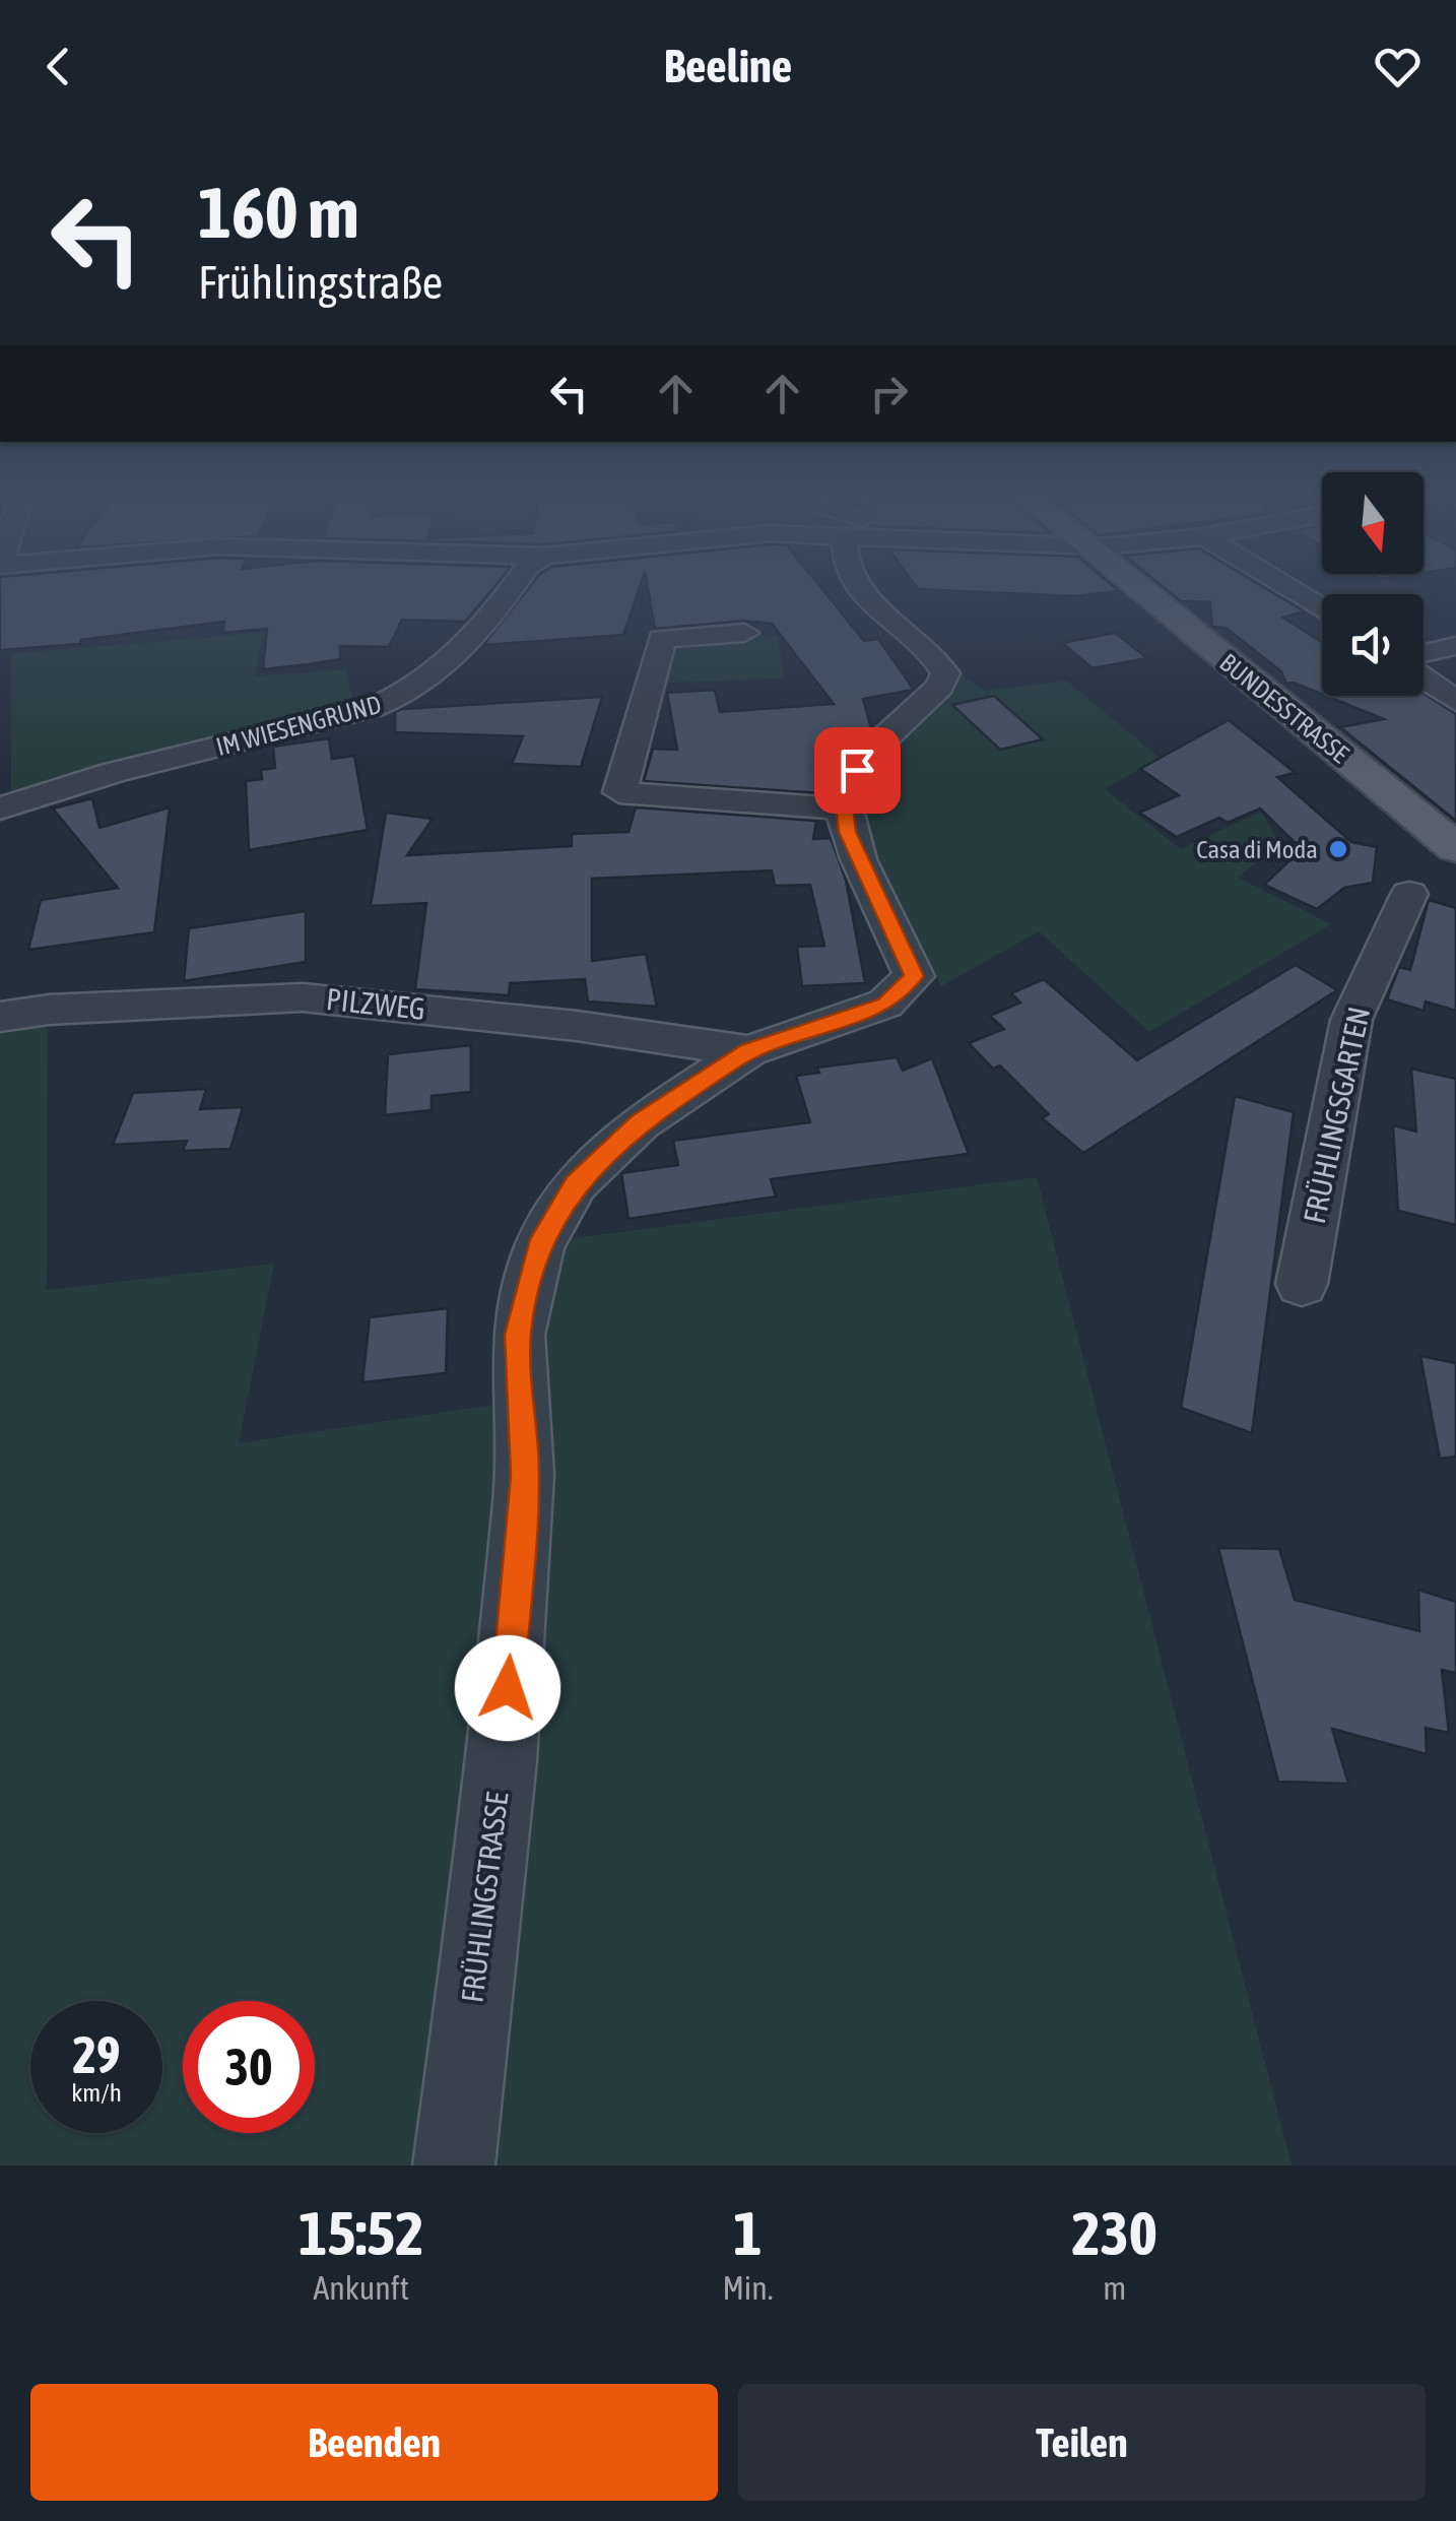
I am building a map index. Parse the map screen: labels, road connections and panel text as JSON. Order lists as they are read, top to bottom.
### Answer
{
  "streets": {
    "main road": ["BUNDESSTRASSE"],
    "street": [
      "IM WIESENGRUND",
      "PILZWEG",
      "FRÜHLINGSGARTEN",
      "FRÜHLINGSTRASSE"
    ]
  },
  "crossings": [
    ["PILZWEG", "FRÜHLINGSTRASSE"]
  ],
  "places": ["Casa di Moda"],
  "north": "bottom",
  "page": {
    "header": "Beeline",
    "turn": ["160 m", "Frühlingstraße"],
    "speed": "29 km/h",
    "limit": "30",
    "eta": [
      "15:52",
      "Ankunft",
      "1",
      "Min.",
      "230",
      "m"
    ],
    "buttons": ["Beenden", "Teilen"]
  }
}
